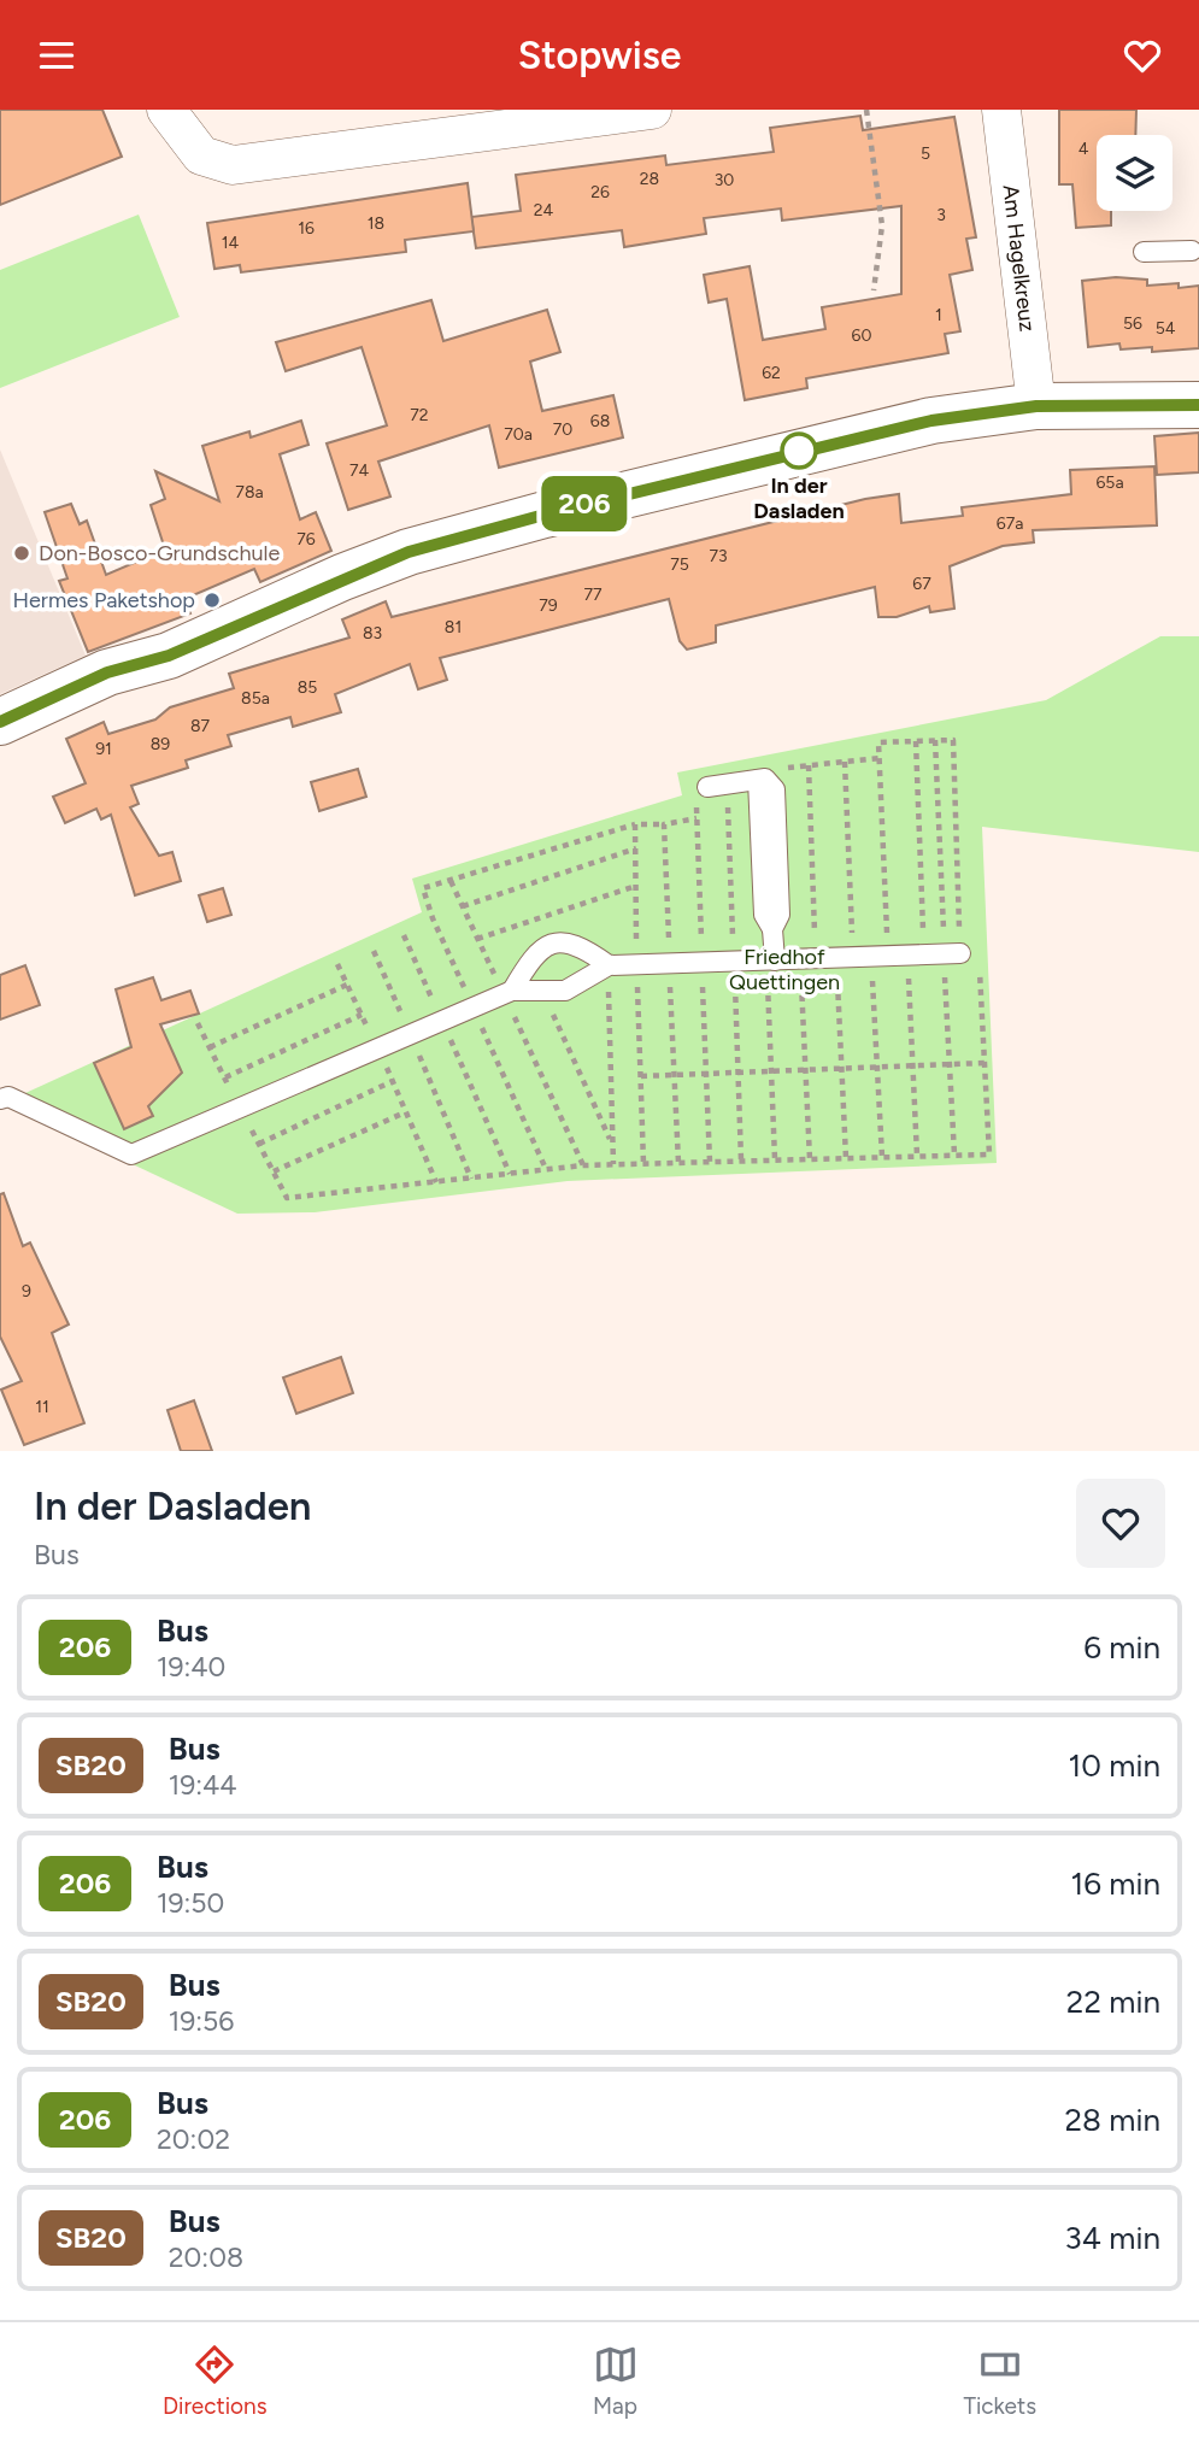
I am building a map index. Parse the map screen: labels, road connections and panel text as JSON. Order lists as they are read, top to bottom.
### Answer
{
  "streets": {
    "street": ["Am Hagelkreuz"]
  },
  "parks": ["Friedhof Quettingen"],
  "places": ["In der Dasladen", "Don-Bosco-Grundschule", "Hermes Paketshop"],
  "lines": ["bus line 206"],
  "house_numbers": [
    "4",
    "5",
    "28",
    "30",
    "26",
    "24",
    "3",
    "18",
    "16",
    "14",
    "1",
    "56",
    "54",
    "60",
    "62",
    "72",
    "68",
    "70",
    "70a",
    "74",
    "65a",
    "78a",
    "67a",
    "76",
    "73",
    "75",
    "67",
    "77",
    "79",
    "81",
    "83",
    "85",
    "85a",
    "87",
    "89",
    "91",
    "9",
    "11"
  ],
  "page": {
    "header": "Stopwise",
    "on_map": "206",
    "heading": ["In der Dasladen", "Bus"],
    "list": [
      {
        "mark": "206",
        "name": "Bus",
        "note": "19:40",
        "value": "6 min"
      },
      {
        "mark": "SB20",
        "name": "Bus",
        "note": "19:44",
        "value": "10 min"
      },
      {
        "mark": "206",
        "name": "Bus",
        "note": "19:50",
        "value": "16 min"
      },
      {
        "mark": "SB20",
        "name": "Bus",
        "note": "19:56",
        "value": "22 min"
      },
      {
        "mark": "206",
        "name": "Bus",
        "note": "20:02",
        "value": "28 min"
      },
      {
        "mark": "SB20",
        "name": "Bus",
        "note": "20:08",
        "value": "34 min"
      }
    ],
    "tabs": ["Directions", "Map", "Tickets"]
  }
}
